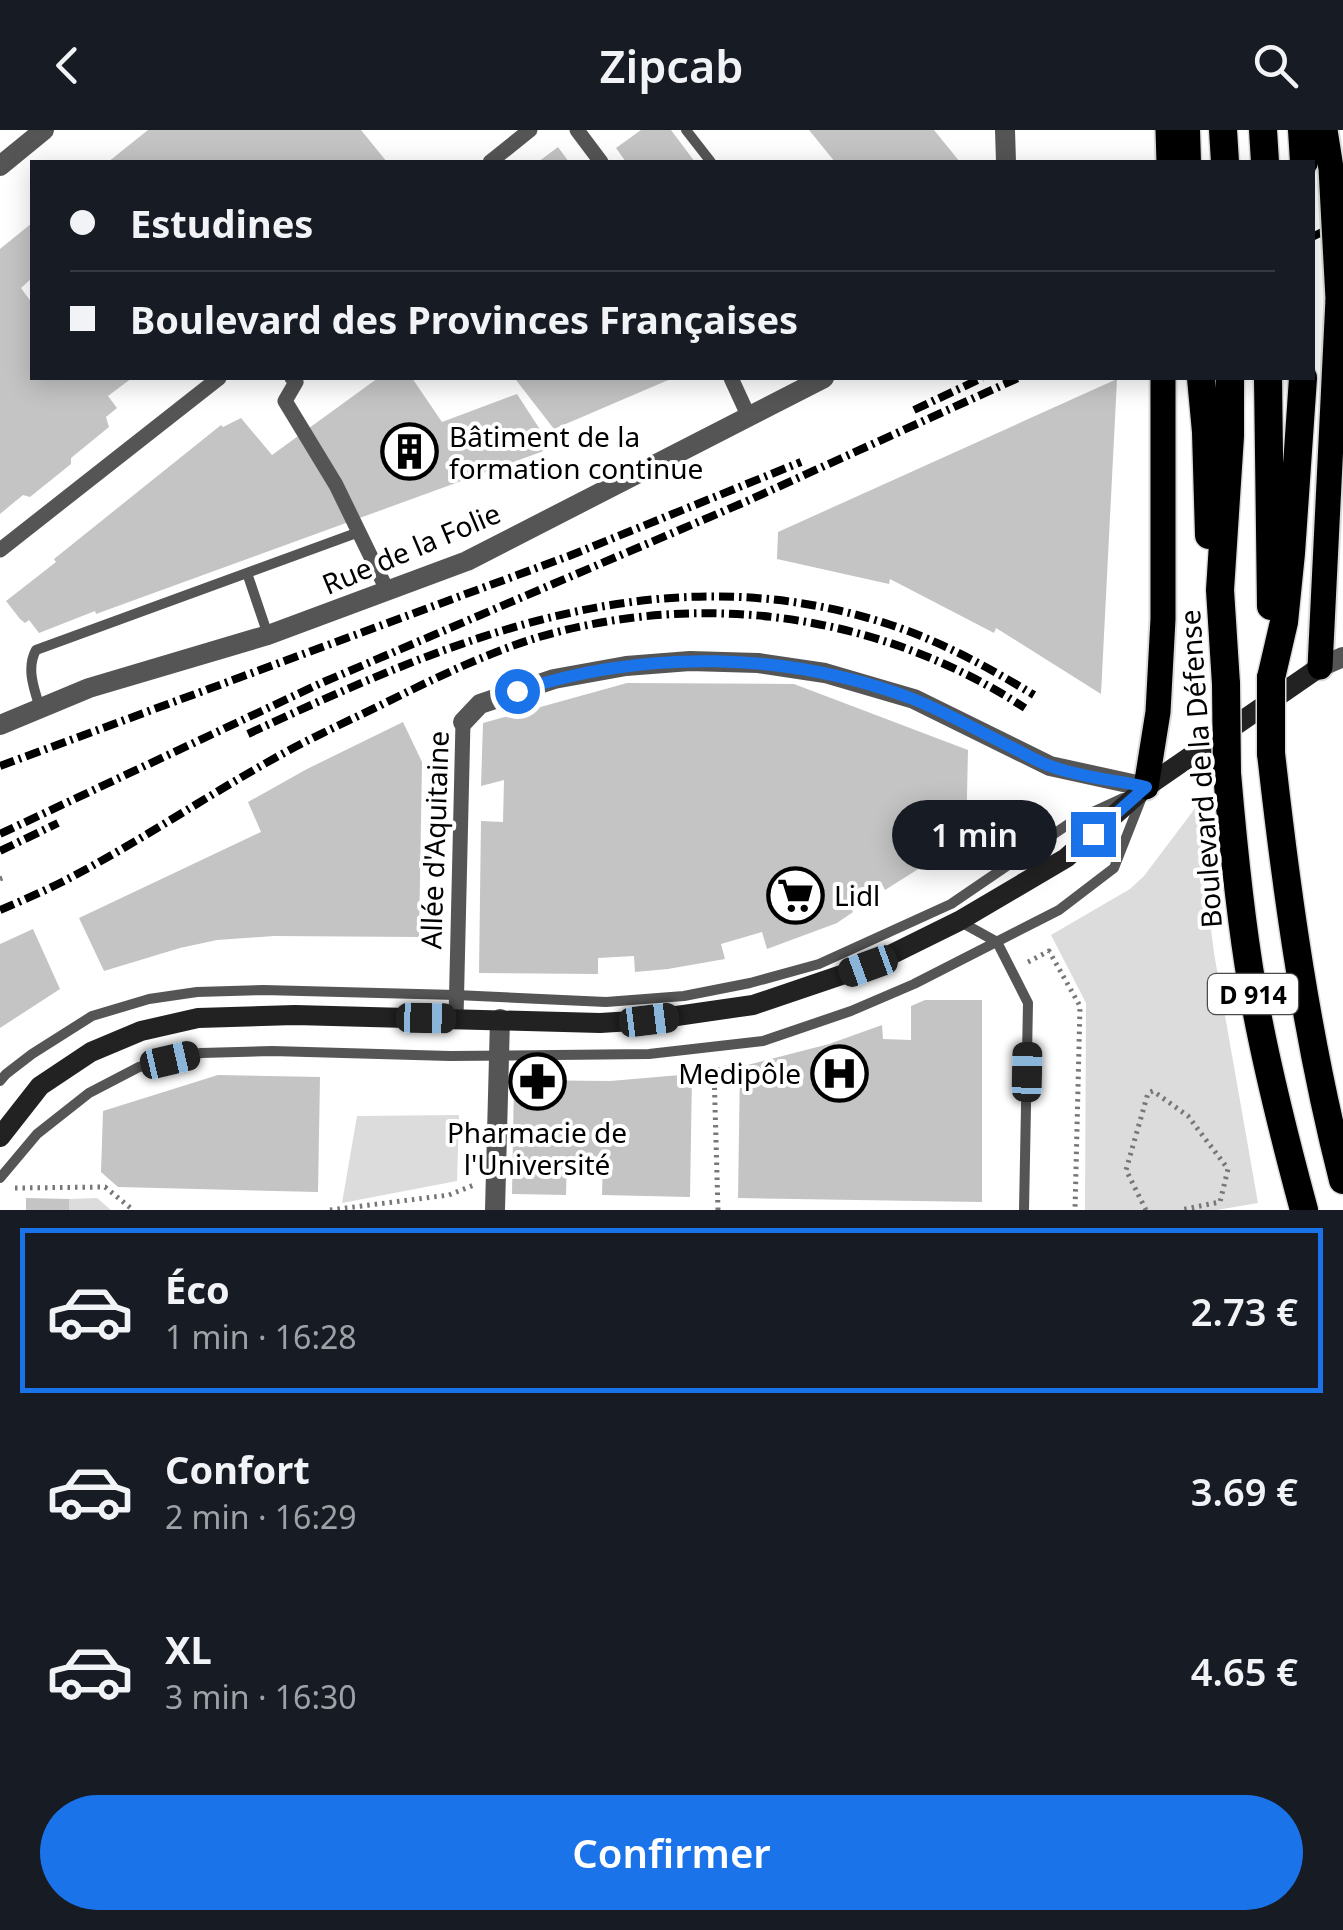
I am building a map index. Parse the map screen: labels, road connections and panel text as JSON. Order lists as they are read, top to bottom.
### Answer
{
  "streets": {
    "highway": ["Boulevard de la Défense", "D 914"],
    "street": ["Rue de la Folie", "Allée d'Aquitaine"]
  },
  "places": {
    "building": ["Bâtiment de la formation continue"],
    "supermarket": ["Lidl"],
    "hospital": ["Medipôle"],
    "pharmacy": ["Pharmacie de l'Université"]
  },
  "page": {
    "header": "Zipcab",
    "banner": ["Estudines", "Boulevard des Provinces Françaises"],
    "bubble": "1 min",
    "list": [
      {
        "name": "Éco",
        "note": "1 min · 16:28",
        "value": "2.73 €"
      },
      {
        "name": "Confort",
        "note": "2 min · 16:29",
        "value": "3.69 €"
      },
      {
        "name": "XL",
        "note": "3 min · 16:30",
        "value": "4.65 €"
      }
    ],
    "buttons": "Confirmer"
  }
}
